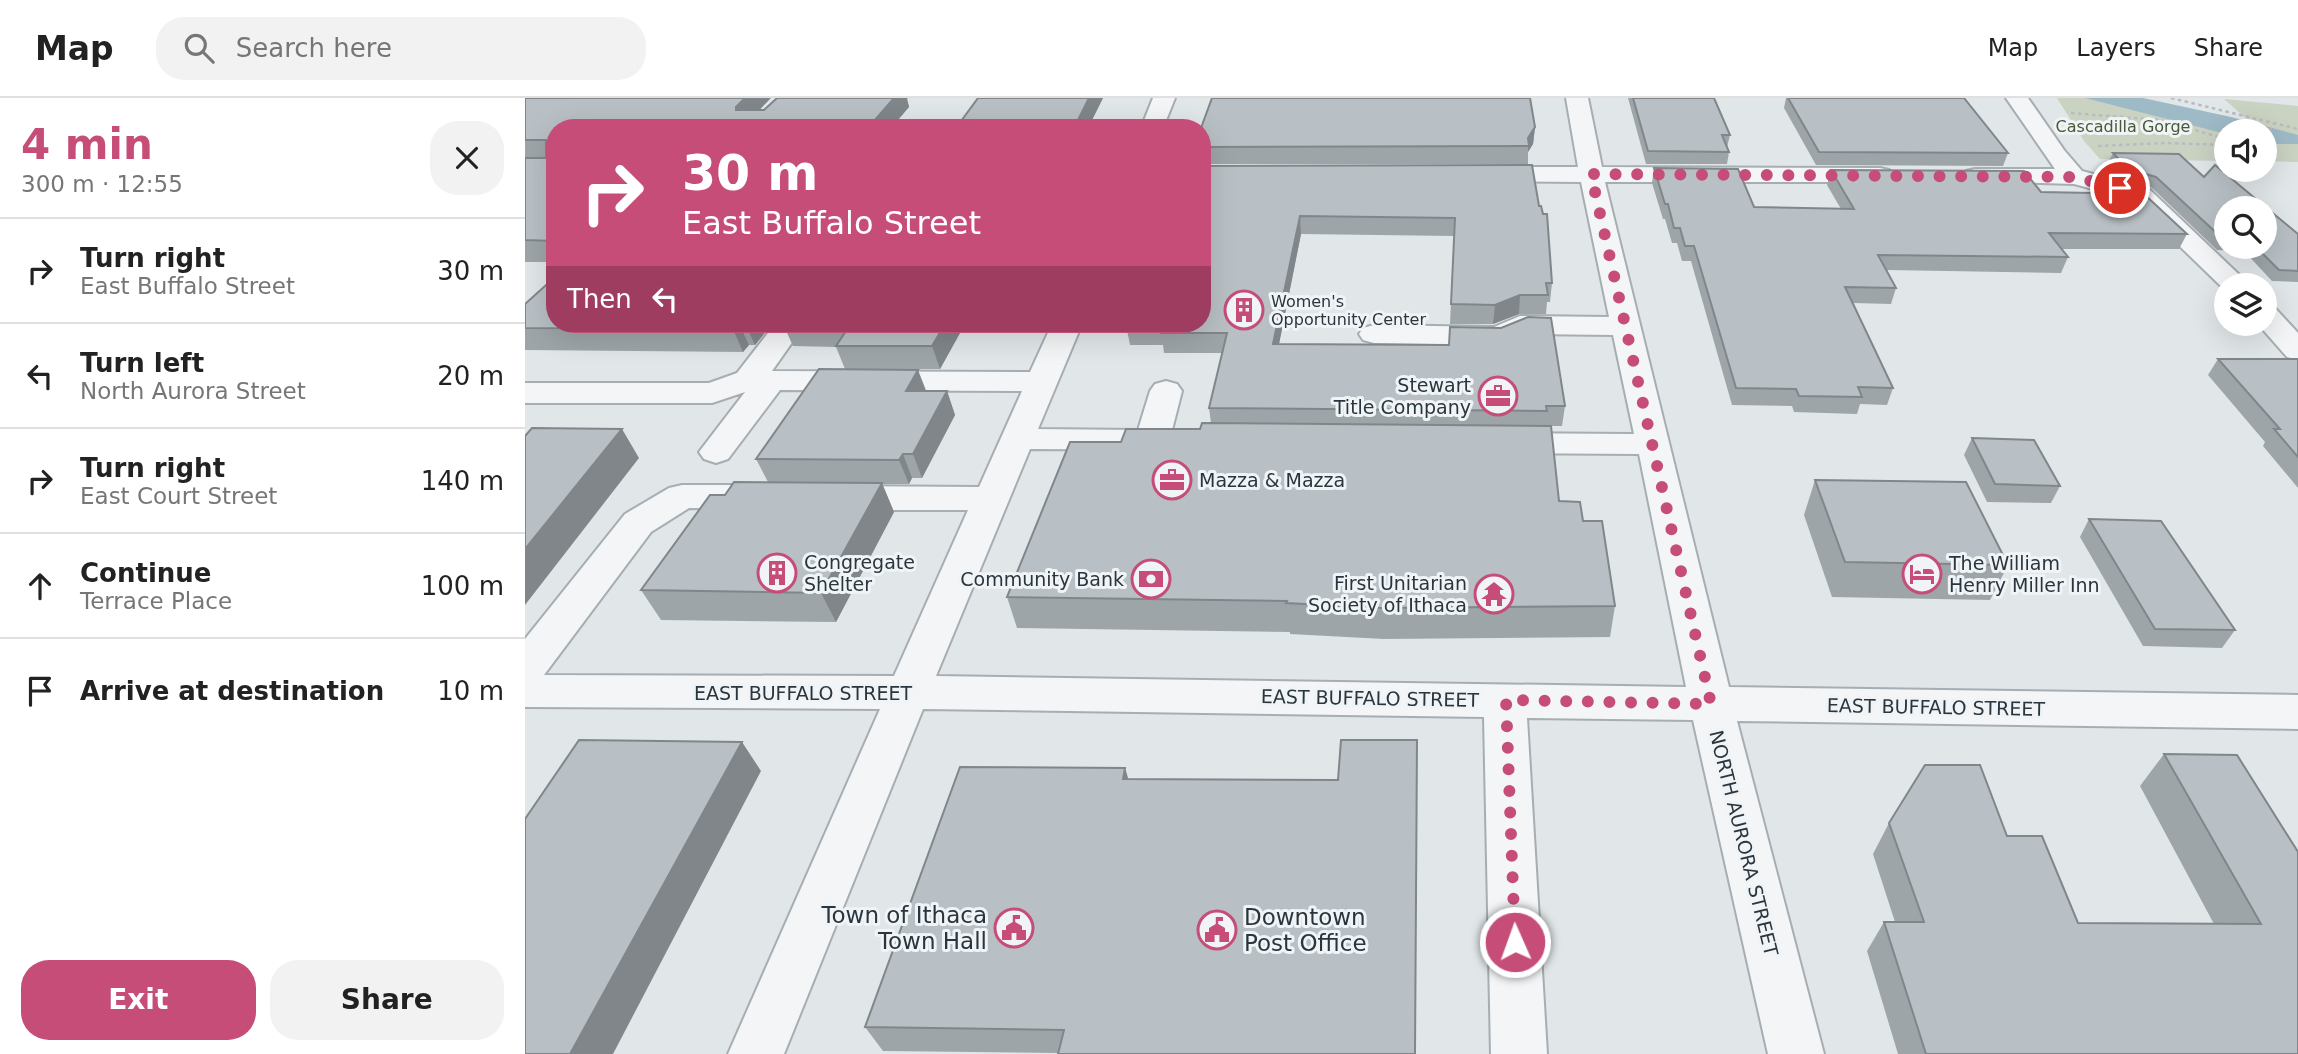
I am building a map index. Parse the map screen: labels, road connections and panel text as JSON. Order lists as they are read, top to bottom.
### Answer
{
  "streets": {
    "street": ["EAST BUFFALO STREET", "NORTH AURORA STREET"]
  },
  "crossings": [
    ["EAST BUFFALO STREET", "NORTH AURORA STREET"]
  ],
  "parks": ["Cascadilla Gorge"],
  "places": {
    "building": ["Women's Opportunity Center", "Congregate Shelter"],
    "office": ["Stewart Title Company", "Mazza & Mazza"],
    "hotel": ["The William Henry Miller Inn"],
    "bank": ["Community Bank"],
    "temple": ["First Unitarian Society of Ithaca"],
    "public building": ["Town of Ithaca Town Hall", "Downtown Post Office"]
  },
  "page": {
    "header": "Map",
    "search": "Search here",
    "nav": ["Map", "Layers", "Share"],
    "heading": ["4 min", "300 m · 12:55"],
    "turn": ["30 m", "East Buffalo Street"],
    "list": [
      {
        "name": "Turn right",
        "note": "East Buffalo Street",
        "value": "30 m"
      },
      {
        "name": "Turn left",
        "note": "North Aurora Street",
        "value": "20 m"
      },
      {
        "name": "Turn right",
        "note": "East Court Street",
        "value": "140 m"
      },
      {
        "name": "Continue",
        "note": "Terrace Place",
        "value": "100 m"
      },
      {
        "name": "Arrive at destination",
        "value": "10 m"
      }
    ],
    "then": "Then",
    "buttons": ["Exit", "Share"]
  }
}
